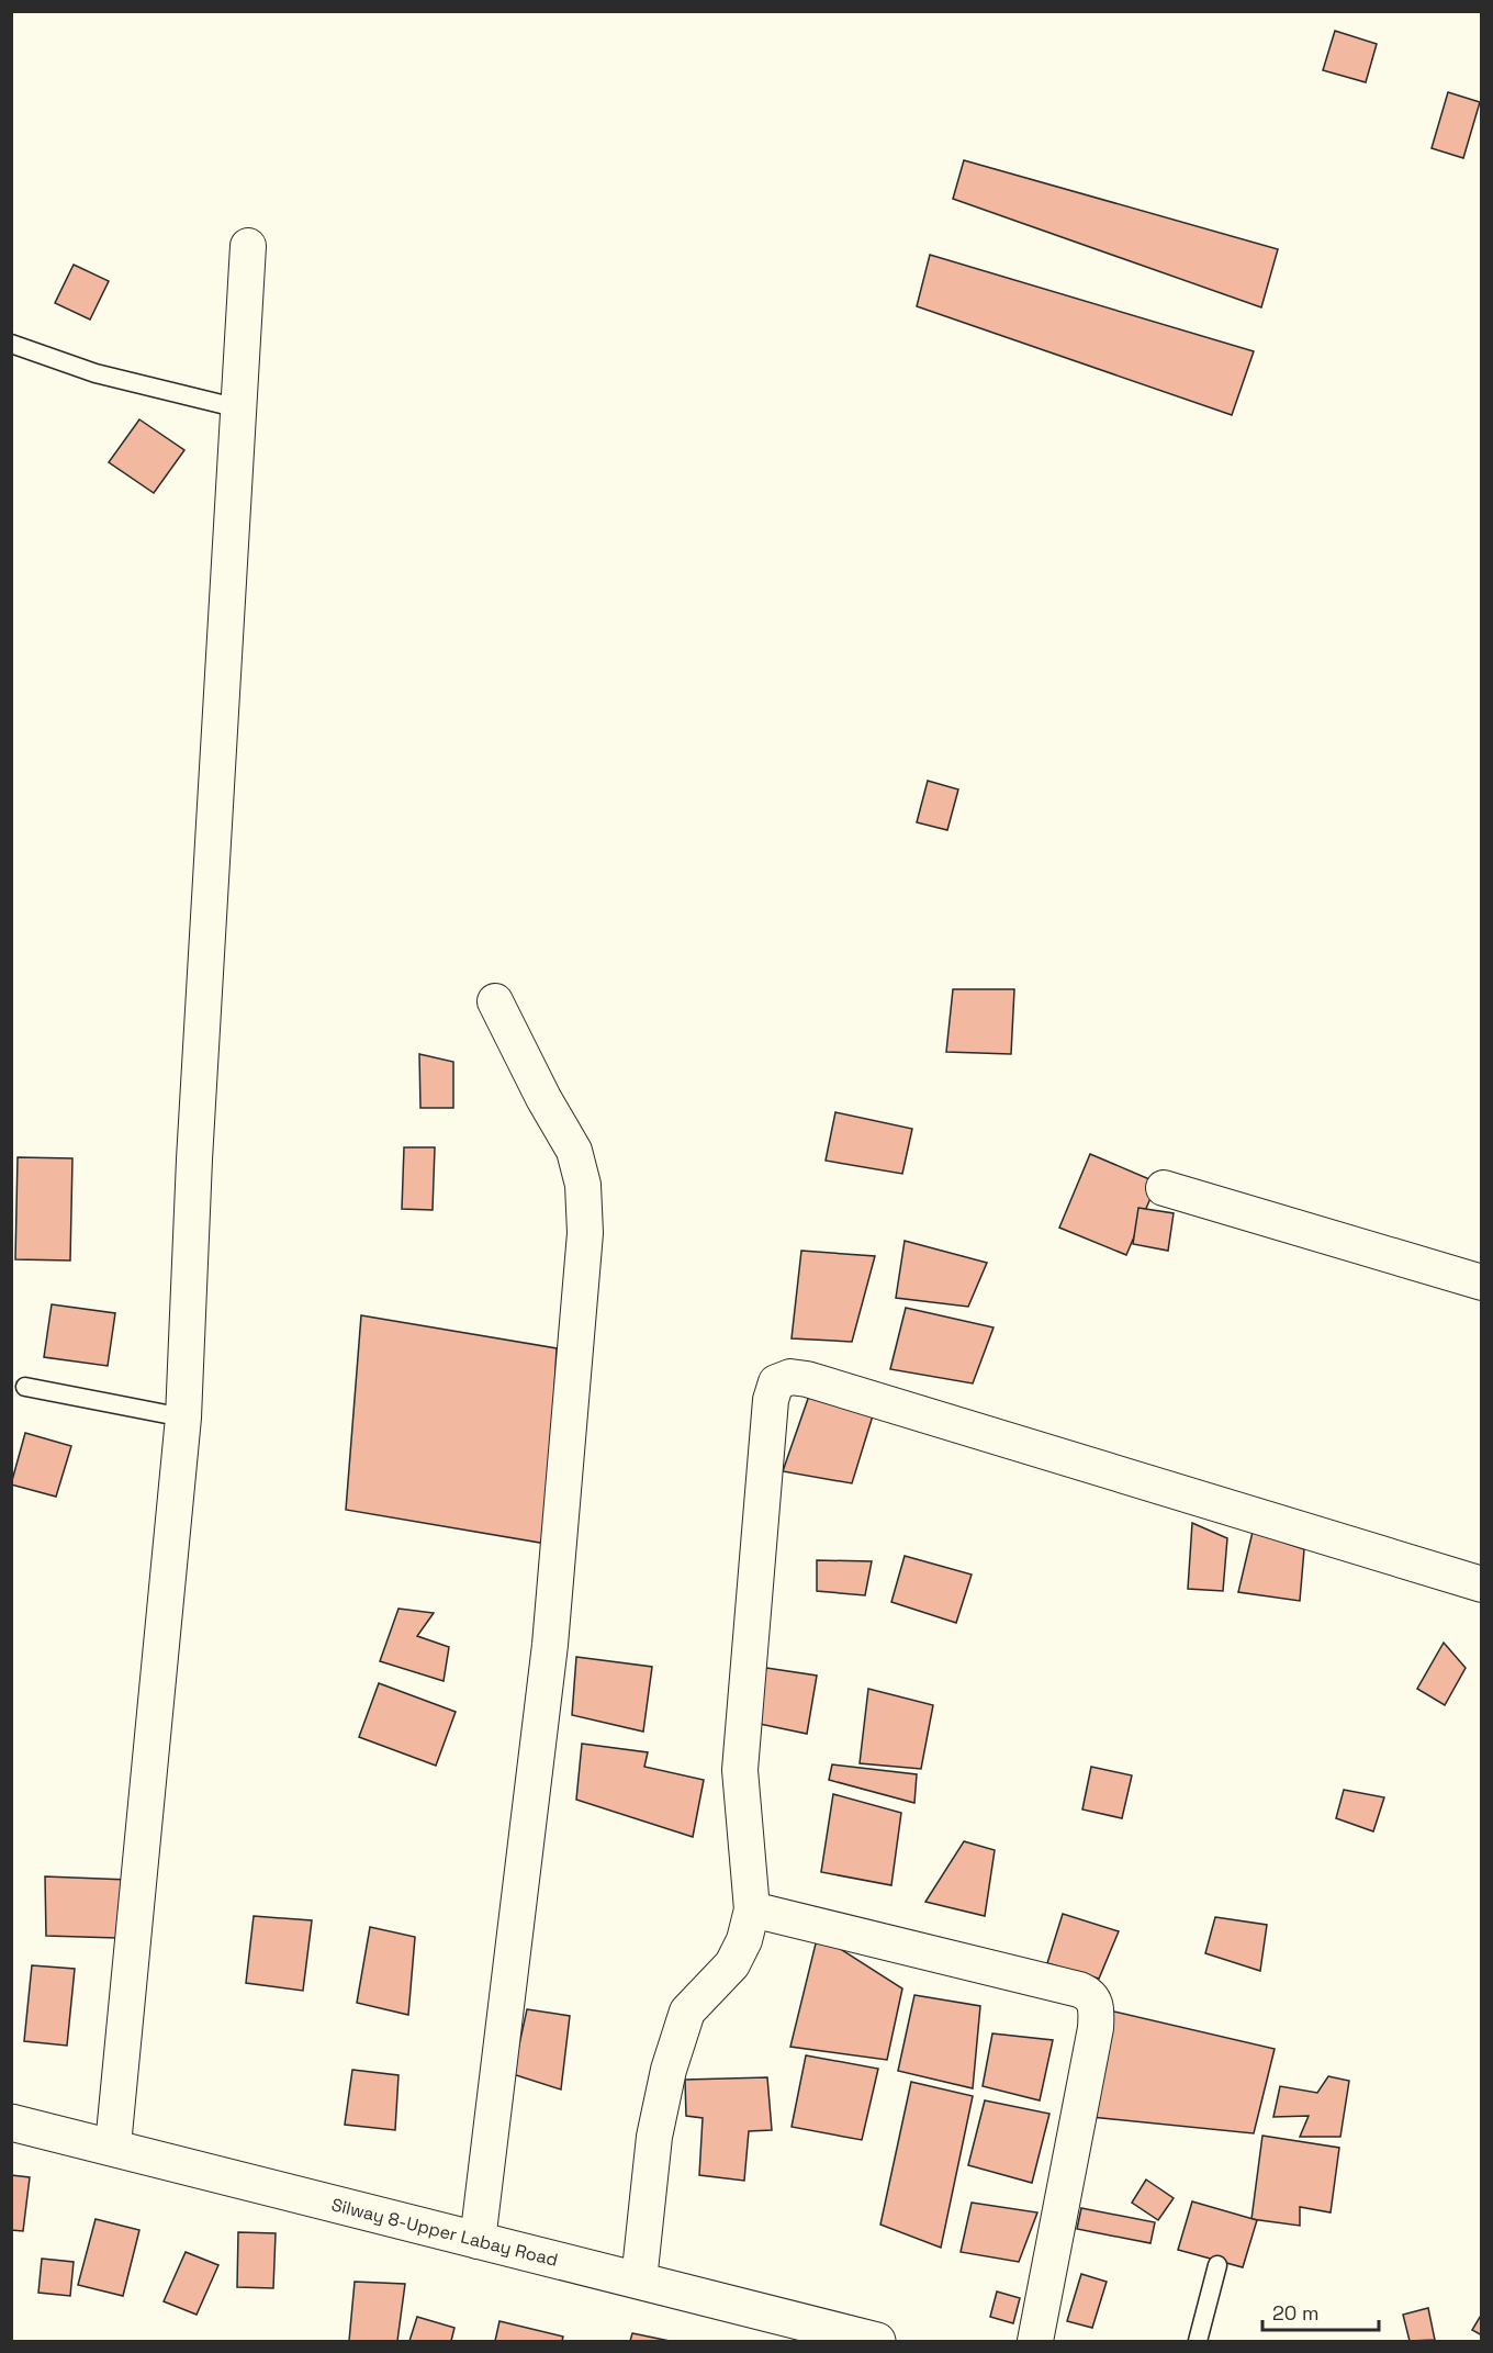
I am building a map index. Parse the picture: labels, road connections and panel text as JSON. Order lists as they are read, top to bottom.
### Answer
{
  "streets": {
    "main road": ["Silway 8-Upper Labay Road"]
  },
  "scale_bar": "20 m"
}
